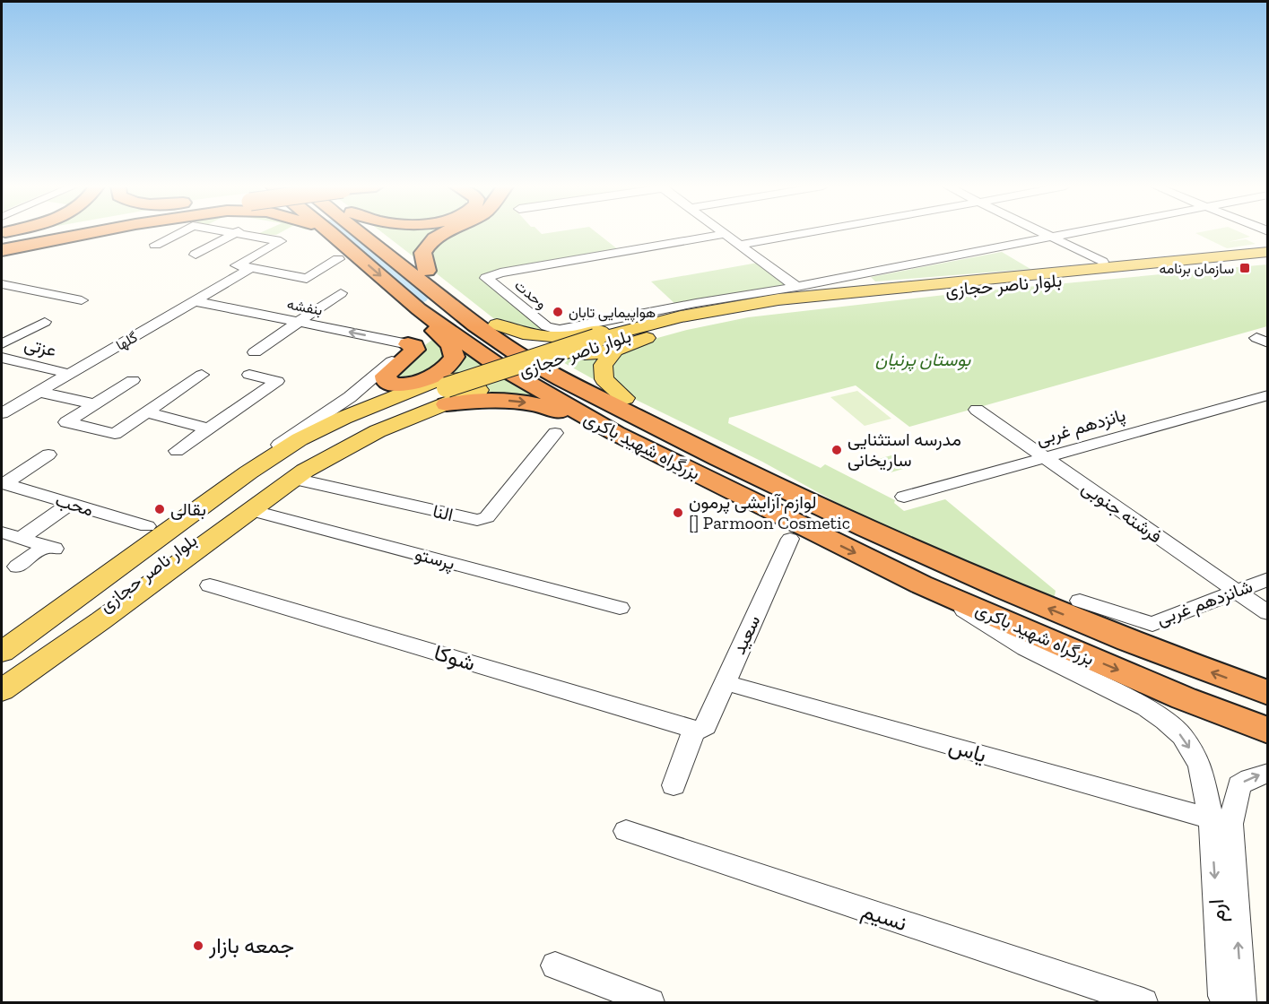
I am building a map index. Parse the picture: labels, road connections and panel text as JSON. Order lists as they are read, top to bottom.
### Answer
{
  "streets": {
    "highway": ["بزرگراه شهید باکری"],
    "main road": ["بلوار ناصر حجازی"],
    "street": [
      "وحدت",
      "بنفشه",
      "گلها",
      "عزتی",
      "پانزدهم غربی",
      "محب",
      "فرشته جنوبی",
      "النا",
      "پرستو",
      "شانزدهم غربی",
      "سعید",
      "شوکا",
      "یاس",
      "ارم",
      "نسیم"
    ]
  },
  "crossings": [
    ["بنفشه", "گلها"],
    ["گلها", "عزتی"],
    ["پانزدهم غربی", "فرشته جنوبی"],
    ["فرشته جنوبی", "شانزدهم غربی"],
    ["سعید", "شوکا"],
    ["سعید", "یاس"],
    ["یاس", "ارم"]
  ],
  "one_way": ["بنفشه"],
  "parks": ["بوستان پرنیان"],
  "places": {
    "transit": ["سازمان برنامه"],
    "other": [
      "هواپیمایی تابان",
      "مدرسه استثنایی ساریخانی",
      "بقالی",
      "لوازم آرایشی پرمون [] Parmoon Cosmetic",
      "جمعه‌ بازار"
    ]
  }
}
